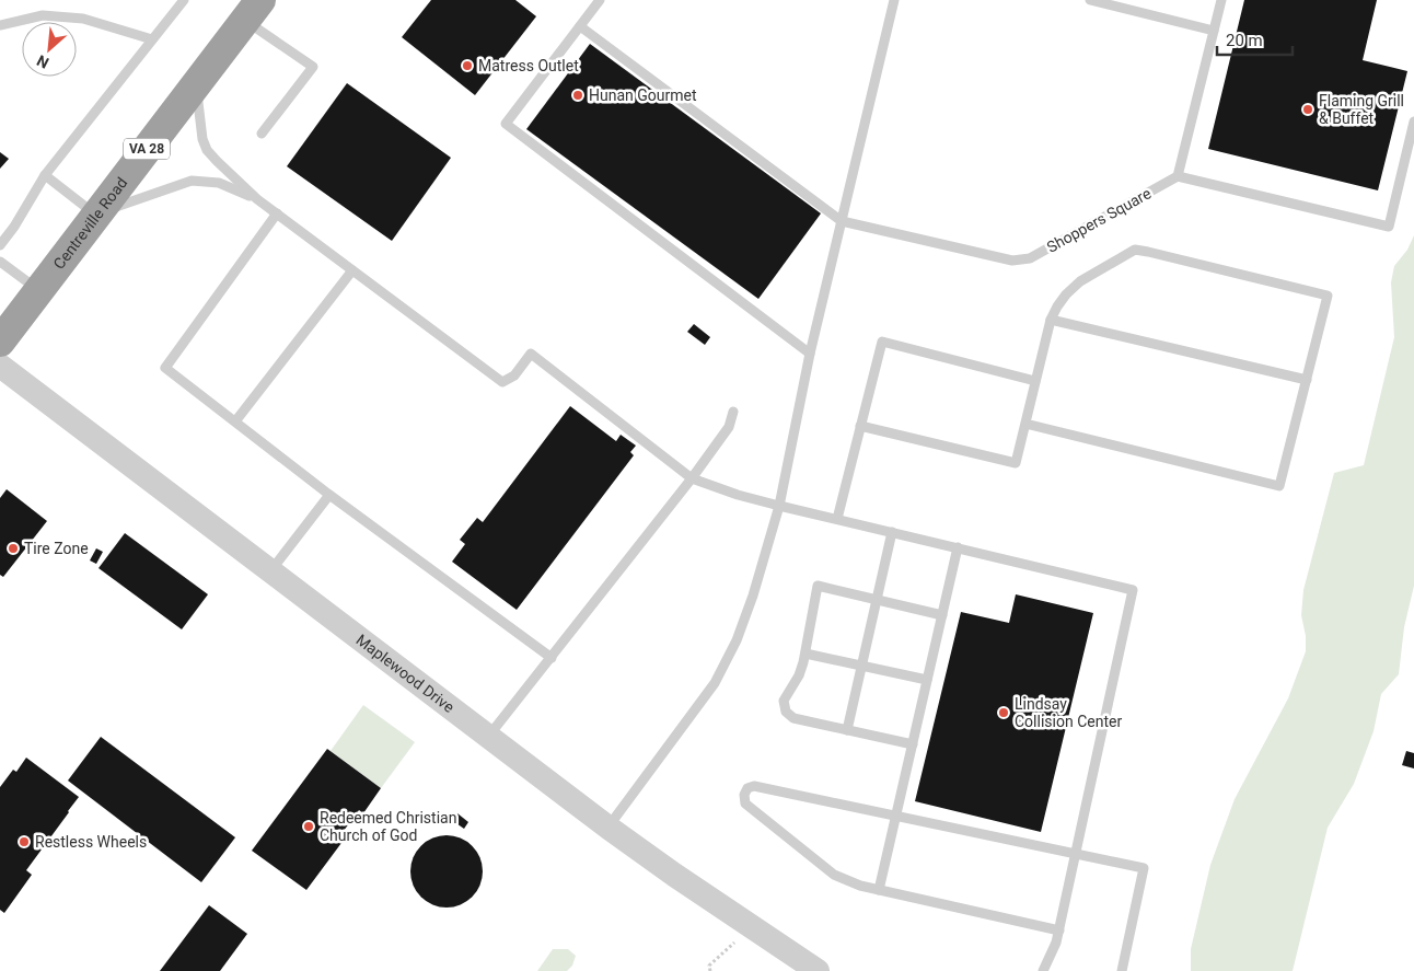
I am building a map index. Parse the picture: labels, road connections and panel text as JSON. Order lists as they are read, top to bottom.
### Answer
{
  "streets": {
    "highway": ["VA 28", "Centreville Road"],
    "street": ["Maplewood Drive"],
    "lane": ["Shoppers Square"]
  },
  "places": [
    "Matress Outlet",
    "Hunan Gourmet",
    "Flaming Grill & Buffet",
    "Tire Zone",
    "Lindsay Collision Center",
    "Redeemed Christian Church of God",
    "Restless Wheels"
  ],
  "scale_bar": "20 m",
  "north": "bottom left"
}
